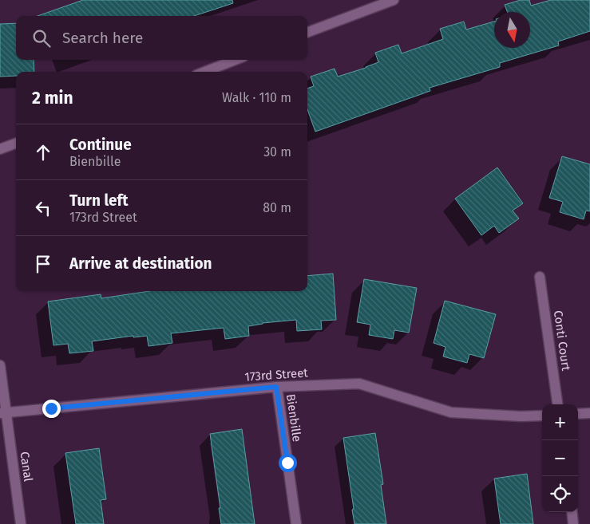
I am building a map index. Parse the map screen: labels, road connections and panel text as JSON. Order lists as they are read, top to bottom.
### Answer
{
  "streets": {
    "street": [
      "Conti Court",
      "173rd Street",
      "Bienbille",
      "Canal"
    ]
  },
  "crossings": [
    ["173rd Street", "Bienbille"],
    ["173rd Street", "Canal"]
  ],
  "north": "bottom",
  "page": {
    "search": "Search here",
    "heading": ["2 min", "Walk · 110 m"],
    "list": [
      ["Continue", "Bienbille", "30 m"],
      ["Turn left", "173rd Street", "80 m"],
      "Arrive at destination"
    ],
    "map_buttons": ["+", "−"]
  }
}
